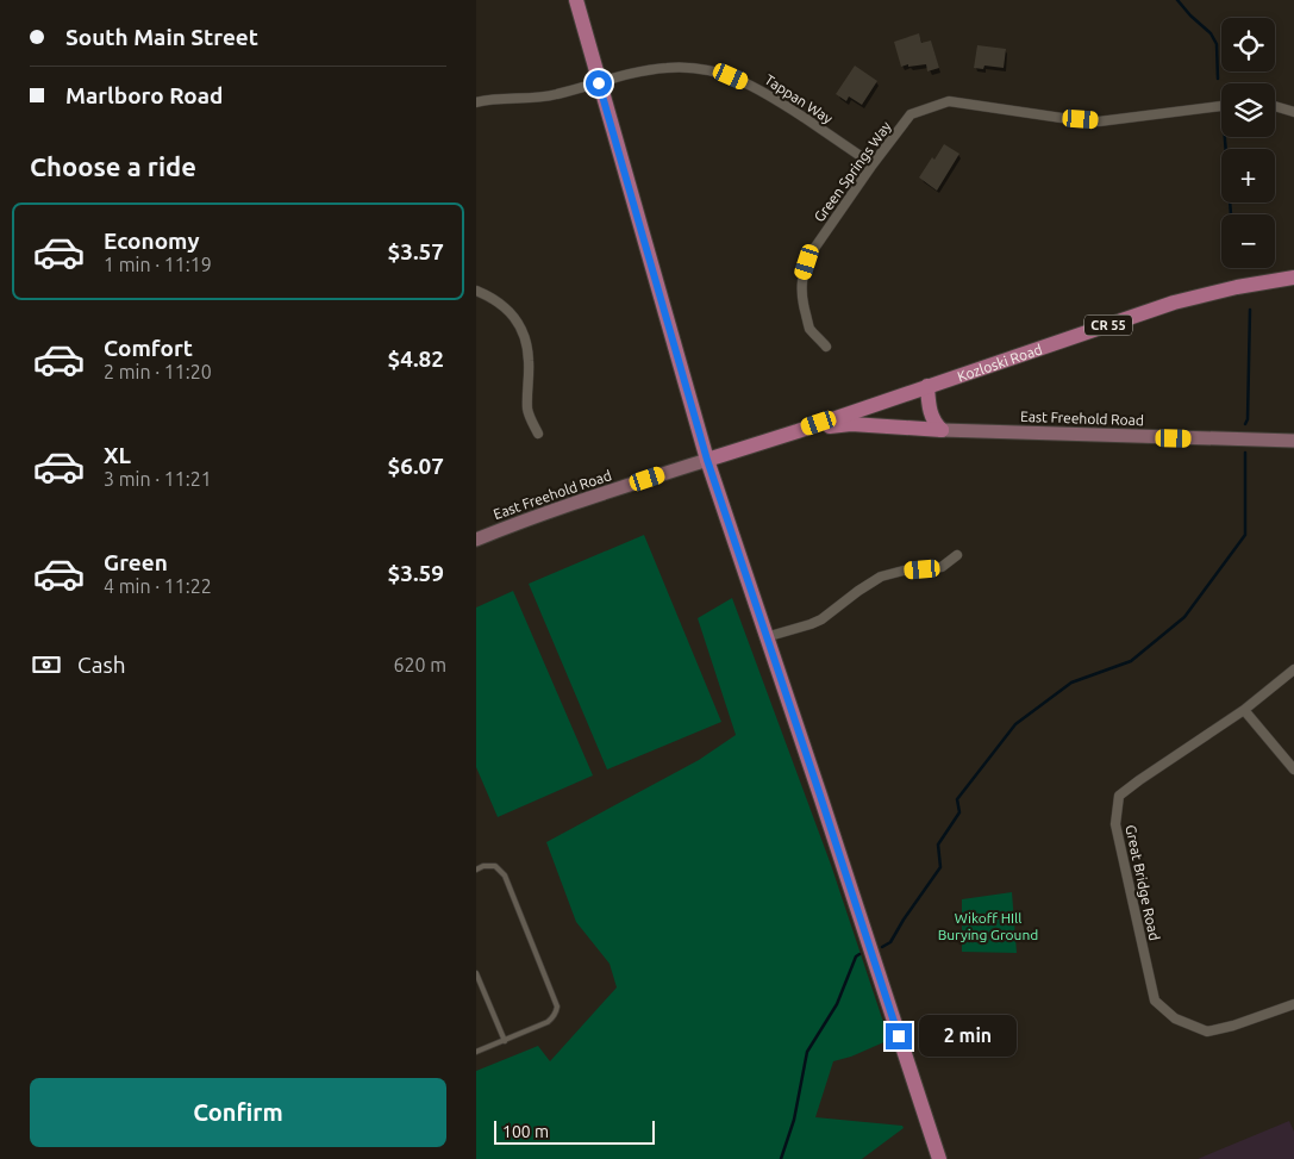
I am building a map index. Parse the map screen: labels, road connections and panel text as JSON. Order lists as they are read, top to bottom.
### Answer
{
  "streets": {
    "main road": ["CR 55", "Kozloski Road"],
    "street": [
      "Tappan Way",
      "Green Springs Way",
      "East Freehold Road",
      "Great Bridge Road"
    ]
  },
  "crossings": [
    ["Tappan Way", "Green Springs Way"],
    ["Kozloski Road", "East Freehold Road"]
  ],
  "parks": ["Wikoff HIll Burying Ground"],
  "scale_bar": "100 m",
  "page": {
    "banner": ["South Main Street", "Marlboro Road"],
    "map_buttons": ["+", "−"],
    "heading": "Choose a ride",
    "list": [
      {
        "name": "Economy",
        "note": "1 min · 11:19",
        "value": "$3.57"
      },
      {
        "name": "Comfort",
        "note": "2 min · 11:20",
        "value": "$4.82"
      },
      {
        "name": "XL",
        "note": "3 min · 11:21",
        "value": "$6.07"
      },
      {
        "name": "Green",
        "note": "4 min · 11:22",
        "value": "$3.59"
      }
    ],
    "pay": ["Cash", "620 m"],
    "bubble": "2 min",
    "buttons": "Confirm",
    "scale": "100 m"
  }
}
